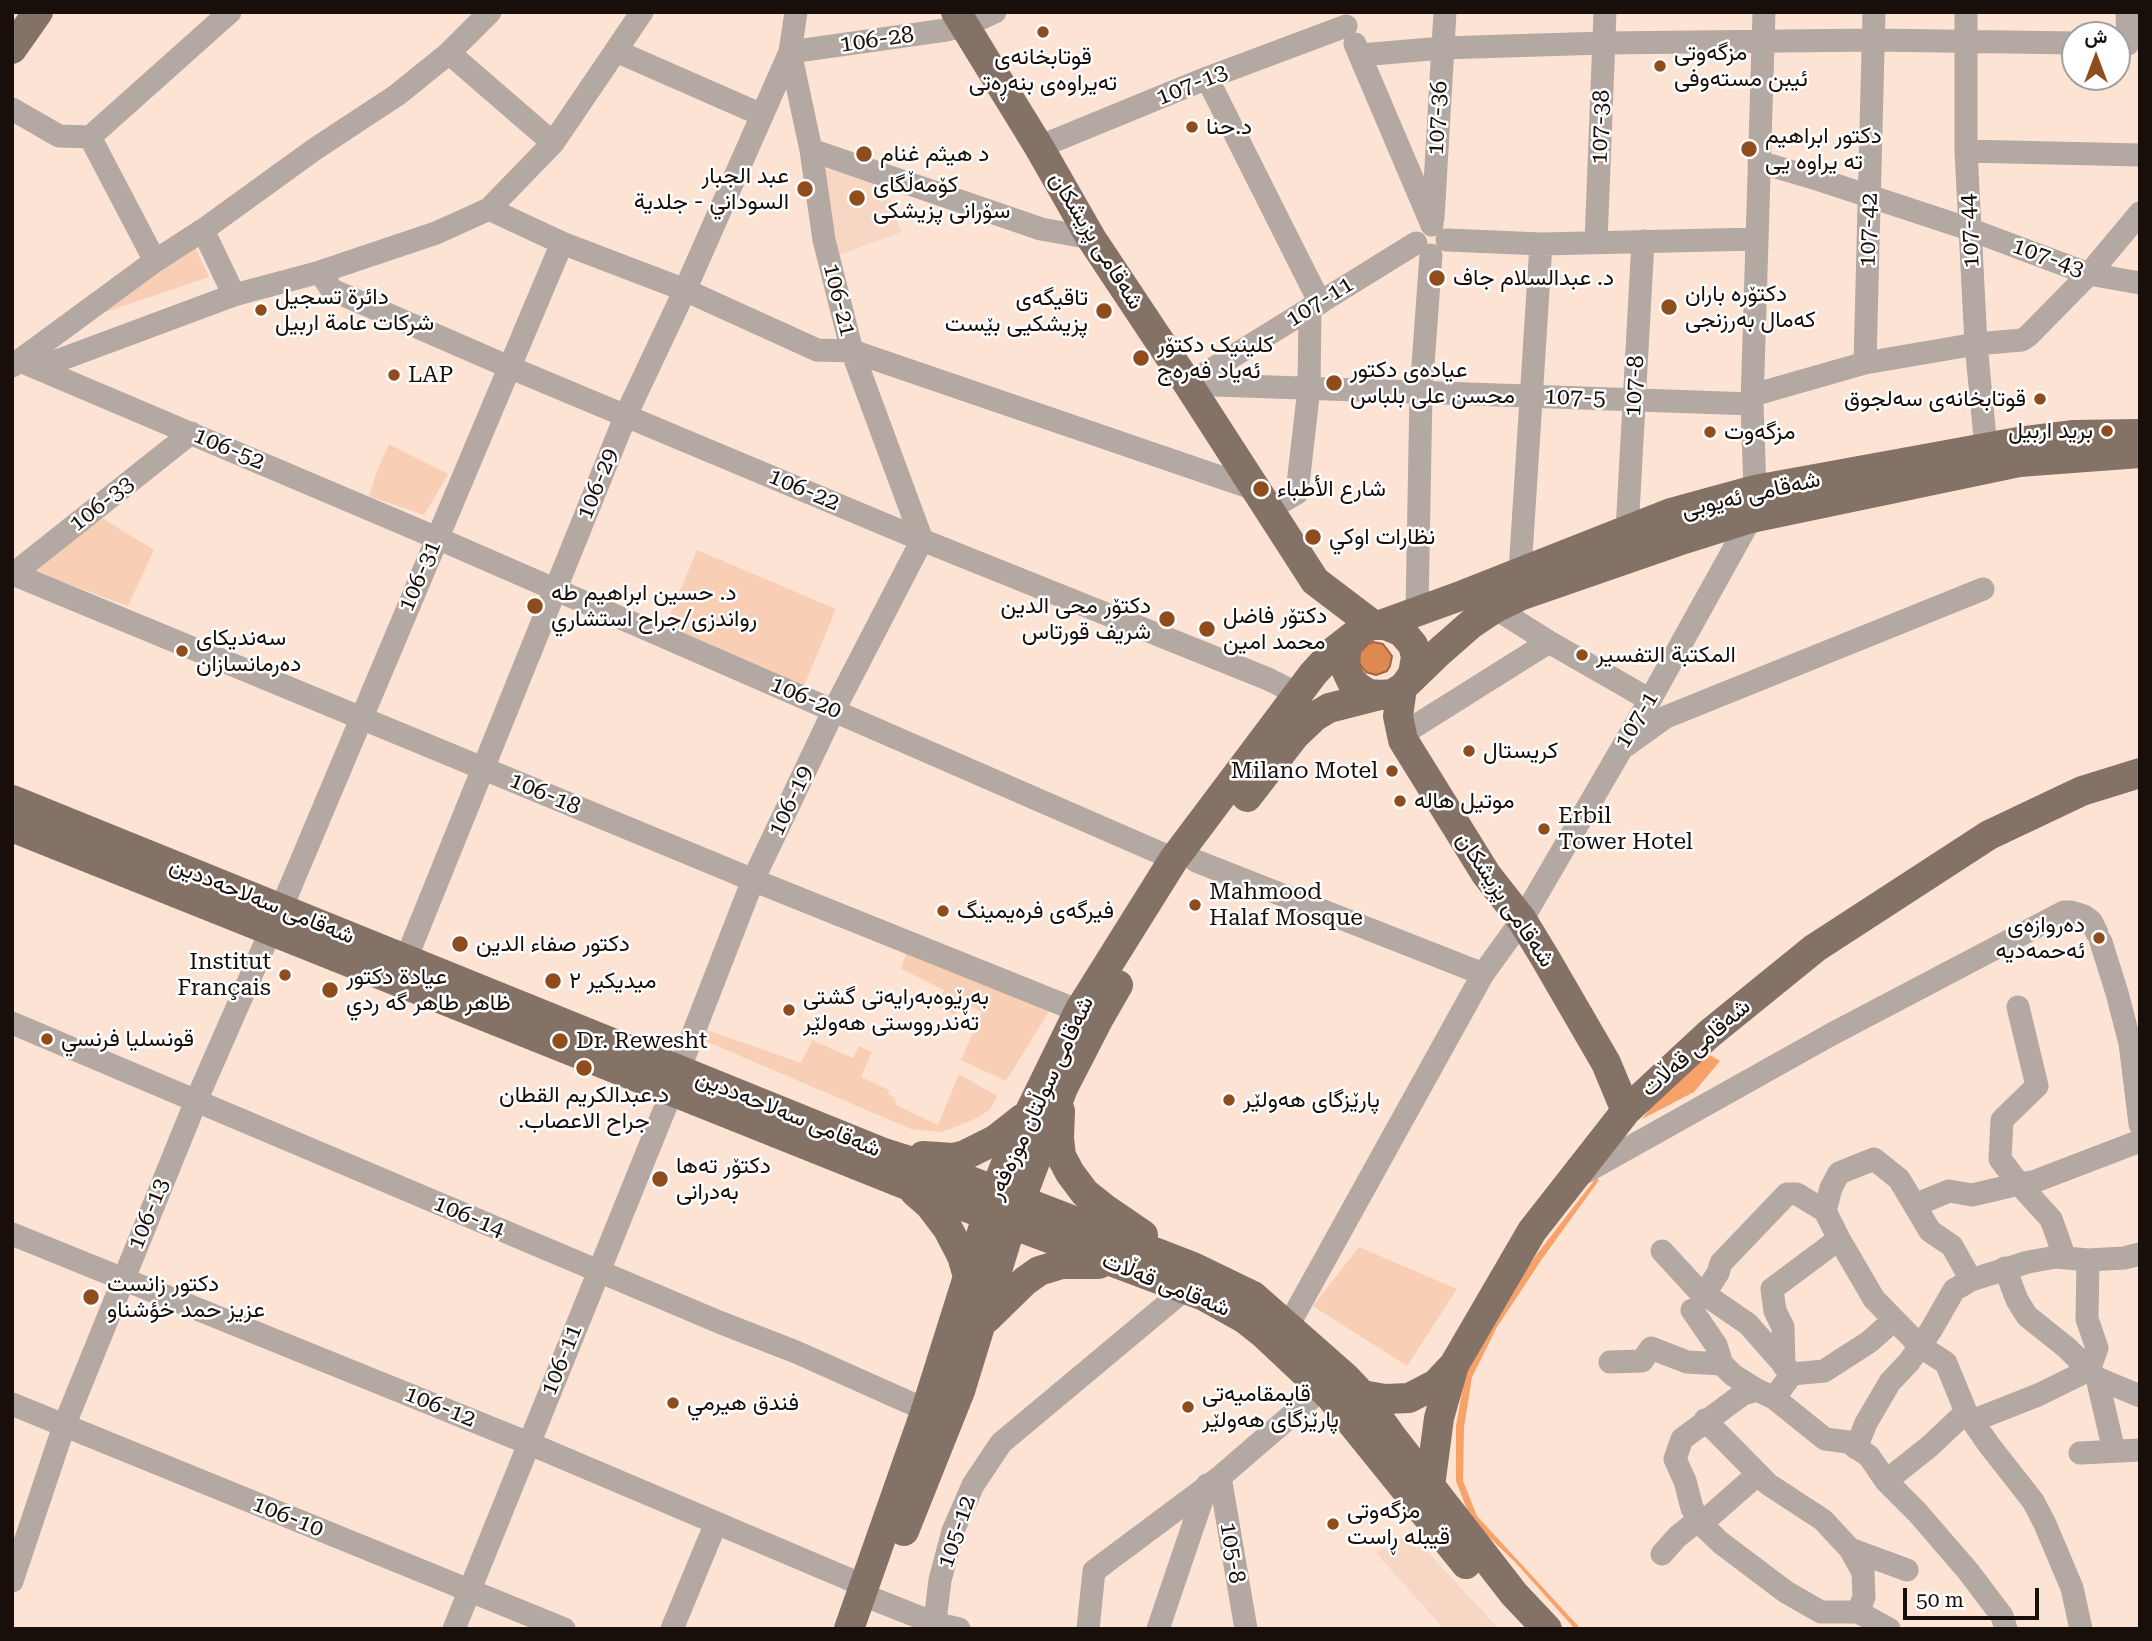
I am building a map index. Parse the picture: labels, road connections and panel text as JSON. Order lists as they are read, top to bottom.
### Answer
{
  "streets": {
    "main road": [
      "شەقامی پزیشکان",
      "شەقامی ئەیوبی",
      "شەقامی سەلاحەددین",
      "شەقامی قەڵات",
      "شەقامی سوڵتان موزەفەر"
    ],
    "street": [
      "106-28",
      "107-13",
      "107-36",
      "107-38",
      "107-42",
      "107-44",
      "107-43",
      "106-21",
      "107-11",
      "107-8",
      "107-5",
      "106-52",
      "106-29",
      "106-22",
      "106-33",
      "106-31",
      "106-20",
      "107-1",
      "106-18",
      "106-19",
      "106-13",
      "106-14",
      "106-11",
      "106-12",
      "106-10",
      "105-12",
      "105-8"
    ]
  },
  "crossings": [
    ["106-28", "شەقامی پزیشکان"],
    ["106-28", "106-21"],
    ["106-28", "106-29"],
    ["107-13", "شەقامی پزیشکان"],
    ["107-36", "107-11"],
    ["107-36", "107-5"],
    ["107-36", "شەقامی ئەیوبی"],
    ["107-42", "107-43"],
    ["107-42", "107-5"],
    ["107-44", "107-43"],
    ["107-44", "107-5"],
    ["107-44", "شەقامی ئەیوبی"],
    ["شەقامی پزیشکان", "107-11"],
    ["شەقامی پزیشکان", "107-5"],
    ["شەقامی پزیشکان", "شەقامی ئەیوبی"],
    ["شەقامی پزیشکان", "107-1"],
    ["شەقامی پزیشکان", "شەقامی قەڵات"],
    ["شەقامی پزیشکان", "شەقامی سوڵتان موزەفەر"],
    ["107-43", "107-5"],
    ["106-21", "106-29"],
    ["106-21", "106-22"],
    ["106-21", "106-19"],
    ["107-11", "107-5"],
    ["107-8", "107-5"],
    ["107-8", "شەقامی ئەیوبی"],
    ["106-52", "106-33"],
    ["106-52", "106-31"],
    ["106-52", "106-20"],
    ["106-29", "106-22"],
    ["106-29", "106-20"],
    ["106-29", "106-18"],
    ["106-29", "شەقامی سەلاحەددین"],
    ["106-22", "106-31"],
    ["106-22", "106-19"],
    ["106-22", "شەقامی سوڵتان موزەفەر"],
    ["شەقامی ئەیوبی", "107-1"],
    ["شەقامی ئەیوبی", "شەقامی سوڵتان موزەفەر"],
    ["106-33", "106-18"],
    ["106-31", "106-20"],
    ["106-31", "106-18"],
    ["106-31", "شەقامی سەلاحەددین"],
    ["106-31", "106-13"],
    ["106-20", "107-1"],
    ["106-20", "106-19"],
    ["106-20", "شەقامی سوڵتان موزەفەر"],
    ["107-1", "شەقامی قەڵات"],
    ["106-18", "106-19"],
    ["106-18", "شەقامی سوڵتان موزەفەر"],
    ["106-19", "شەقامی سەلاحەددین"],
    ["106-19", "106-11"],
    ["شەقامی سەلاحەددین", "شەقامی قەڵات"],
    ["شەقامی سەلاحەددین", "شەقامی سوڵتان موزەفەر"],
    ["شەقامی سەلاحەددین", "106-13"],
    ["شەقامی سەلاحەددین", "106-11"],
    ["شەقامی قەڵات", "شەقامی سوڵتان موزەفەر"],
    ["شەقامی قەڵات", "105-12"],
    ["شەقامی سوڵتان موزەفەر", "106-14"],
    ["شەقامی سوڵتان موزەفەر", "106-12"],
    ["106-13", "106-14"],
    ["106-13", "106-12"],
    ["106-13", "106-10"],
    ["106-14", "106-11"],
    ["106-11", "106-12"],
    ["106-11", "106-10"],
    ["106-12", "105-12"]
  ],
  "places": [
    "قوتابخانه‌ی ته‌یراوه‌ی بنه‌ڕه‌تی",
    "مزگەوتی ئیبن مستەوفی",
    "د.حنا",
    "دكتور ابراهيم ته يراوه يى",
    "د هيثم غنام",
    "عبد الجبار السوداني - جلدية",
    "کۆمەڵگای سۆرانی پزیشکی",
    "د. عبدالسلام جاف",
    "دكتۆرە باران کەمال بەرزنجی",
    "دائرة تسجيل شركات عامة اربيل",
    "تاقیگەی پزیشکیی بێست",
    "کلینیک دکتۆر ئەیاد فەرەج",
    "LAP",
    "عيادەی دکتور محسن علی بلباس",
    "قوتابخانەی سەلجوق",
    "بريد اربيل",
    "مزگه‌وت",
    "شارع الأطباء",
    "نظارات اوكي",
    "د. حسین ابراهیم طه رواندزی/جراح استشاري",
    "دکتۆر محی الدین شریف قورتاس",
    "دکتۆر فاضل محمد امین",
    "سەندیکای دەرمانسازان",
    "المكتبة التفسير",
    "کریستال",
    "Milano Motel",
    "موتيل هاله",
    "Erbil Tower Hotel",
    "Mahmood Halaf Mosque",
    "فیرگەی فرەیمینگ",
    "دەروازەی ئەحمەدیە",
    "دكتور صفاء الدين",
    "Institut Français",
    "ميديكير ٢",
    "عيادة دكتور ظاهر طاهر گه ردي",
    "بەڕێوەبەرایەتی گشتی تەندرووستی هەولێر",
    "قونسليا فرنسي",
    "Dr. Rewesht",
    "د.عبدالكريم القطان .جراح الاعصاب",
    "پارێزگای هەولێر",
    "دکتۆر تەها بەدرانی",
    "دكتور زانست عزيز حمد خؤشناو",
    "فندق هيرمي",
    "قایمقامیەتی پارێزگای ھەولێر",
    "مزگەوتی قیبلە ڕاست"
  ],
  "scale_bar": "50 m",
  "north": "top"
}
